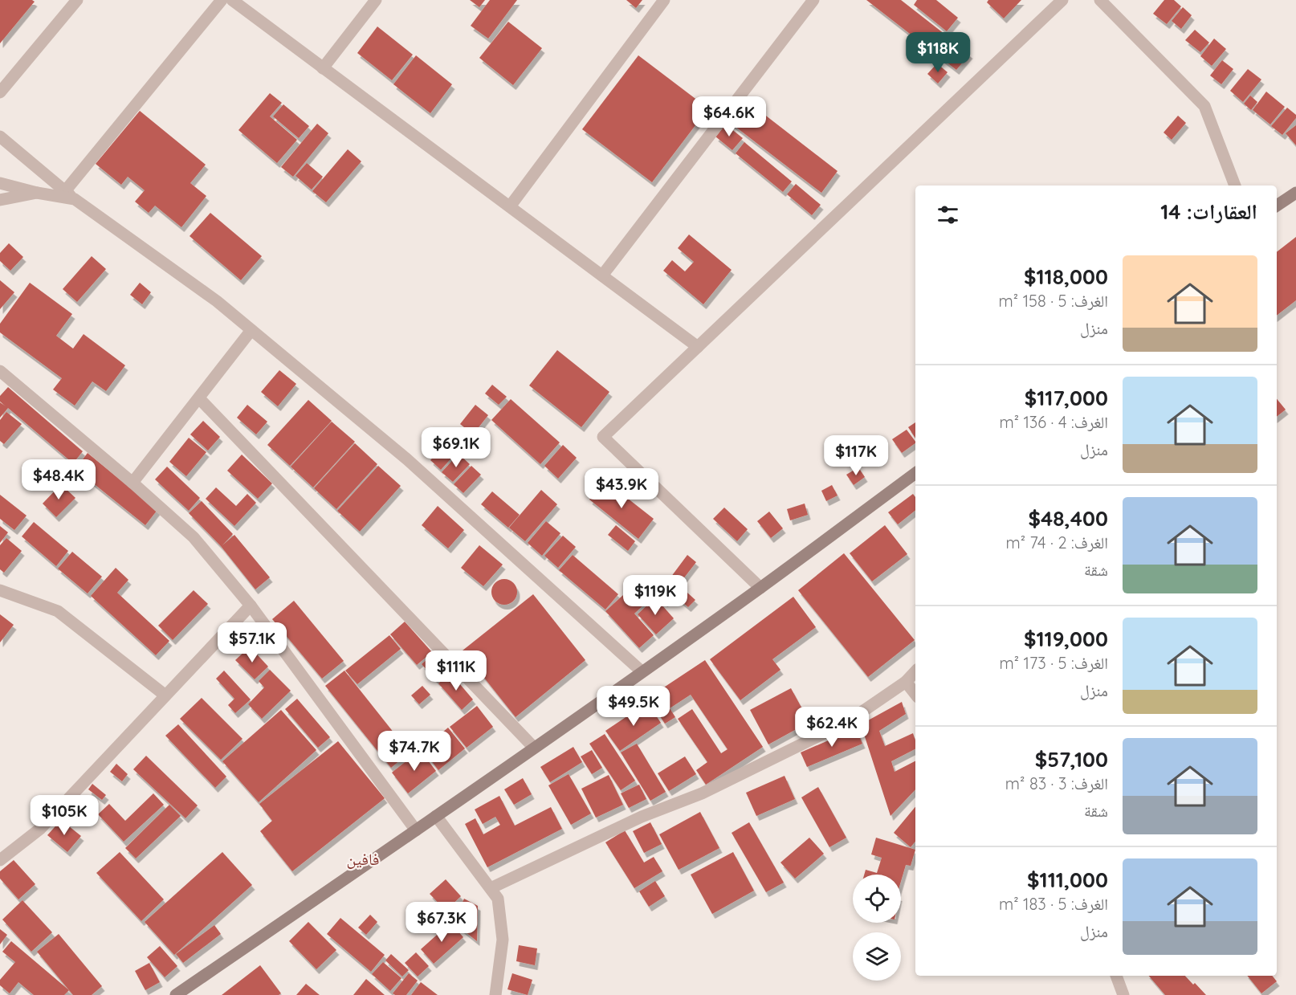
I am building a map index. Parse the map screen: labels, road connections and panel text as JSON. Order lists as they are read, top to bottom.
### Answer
{
  "districts": ["فافين"],
  "page": {
    "price": [
      "$118K",
      "$64.6K",
      "$69.1K",
      "$117K",
      "$48.4K",
      "$43.9K",
      "$119K",
      "$57.1K",
      "$111K",
      "$49.5K",
      "$62.4K",
      "$74.7K",
      "$105K",
      "$67.3K"
    ],
    "heading": "العقارات: 14",
    "list": [
      {
        "name": "$118,000",
        "note": "الغرف: 5 · 158 m² · منزل"
      },
      {
        "name": "$117,000",
        "note": "الغرف: 4 · 136 m² · منزل"
      },
      {
        "name": "$48,400",
        "note": "الغرف: 2 · 74 m² · شقة"
      },
      {
        "name": "$119,000",
        "note": "الغرف: 5 · 173 m² · منزل"
      },
      {
        "name": "$57,100",
        "note": "الغرف: 3 · 83 m² · شقة"
      },
      {
        "name": "$111,000",
        "note": "الغرف: 5 · 183 m² · منزل"
      }
    ]
  }
}
